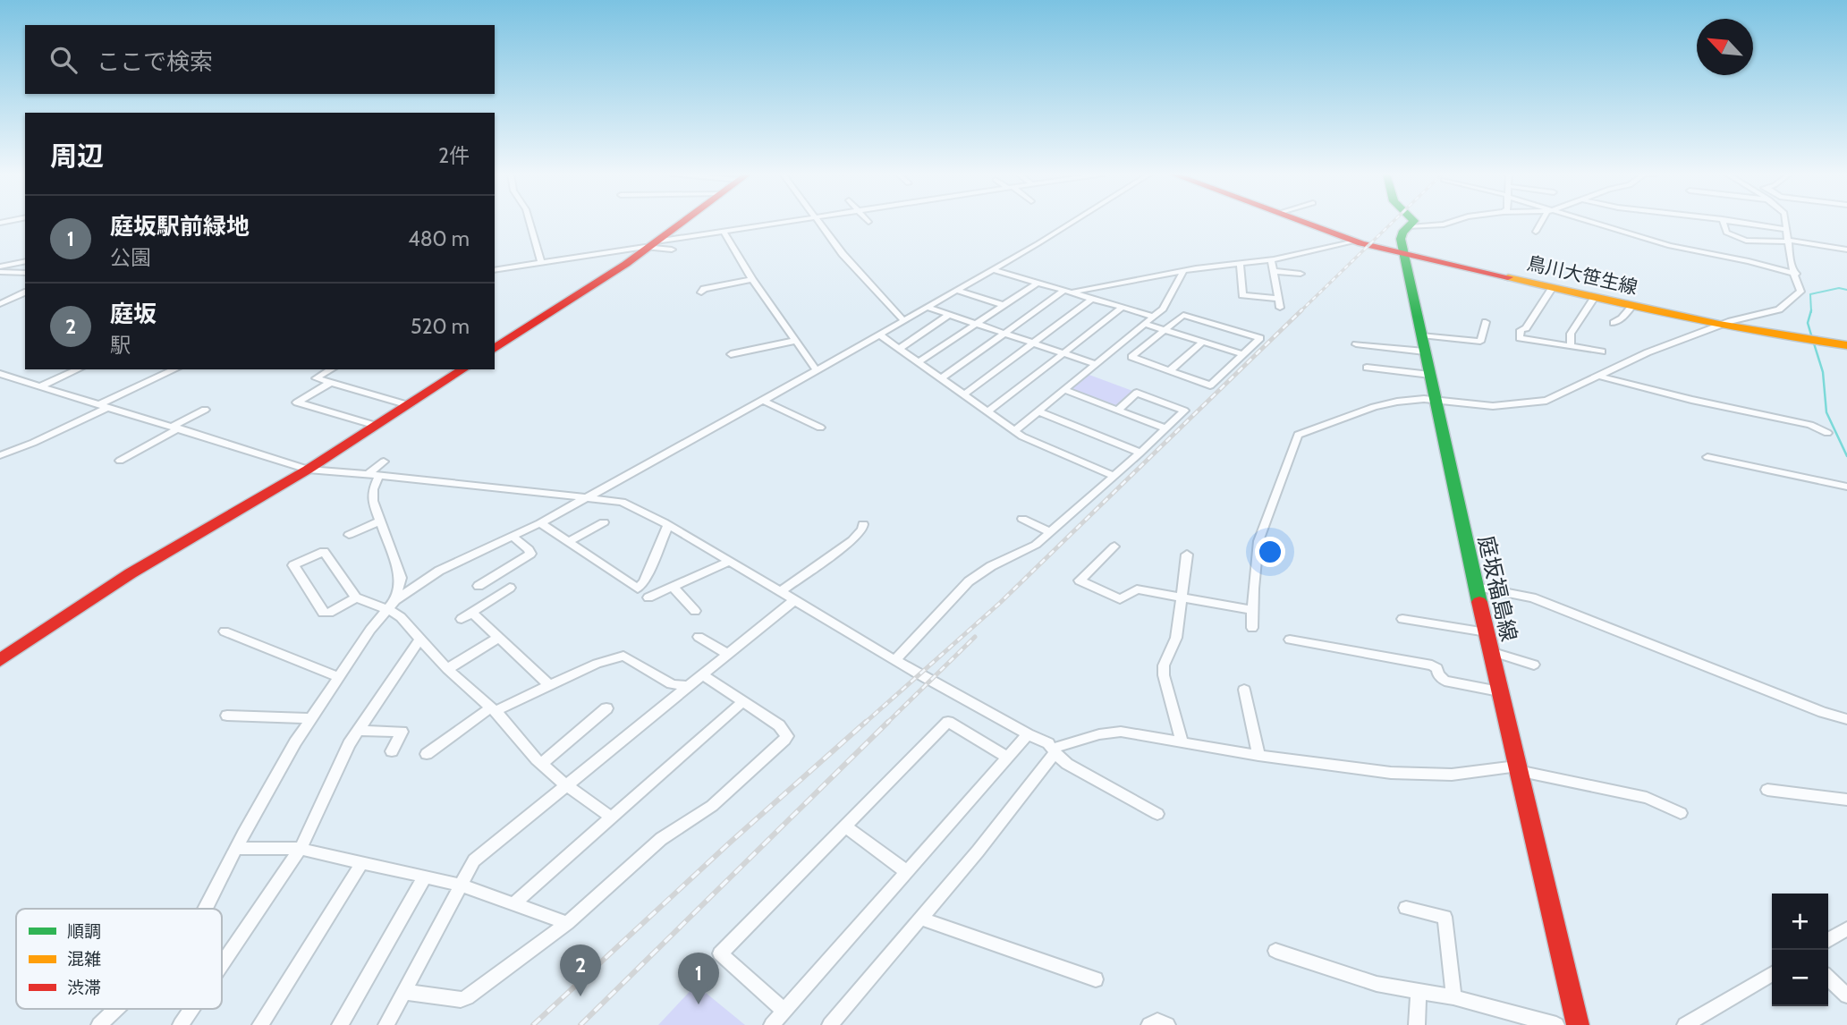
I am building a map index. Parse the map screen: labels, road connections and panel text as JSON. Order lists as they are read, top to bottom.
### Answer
{
  "streets": {
    "street": ["鳥川大笹生線", "庭坂福島線"]
  },
  "crossings": [
    ["鳥川大笹生線", "庭坂福島線"]
  ],
  "legend": ["順調", "混雑", "渋滞"],
  "north": "top left",
  "page": {
    "search": "ここで検索",
    "heading": ["周辺", "2件"],
    "list": [
      {
        "mark": "1",
        "name": "庭坂駅前緑地",
        "note": "公園",
        "value": "480 m"
      },
      {
        "mark": "2",
        "name": "庭坂",
        "note": "駅",
        "value": "520 m"
      }
    ],
    "map_buttons": ["+", "−"],
    "pins": ["2", "1"]
  }
}
